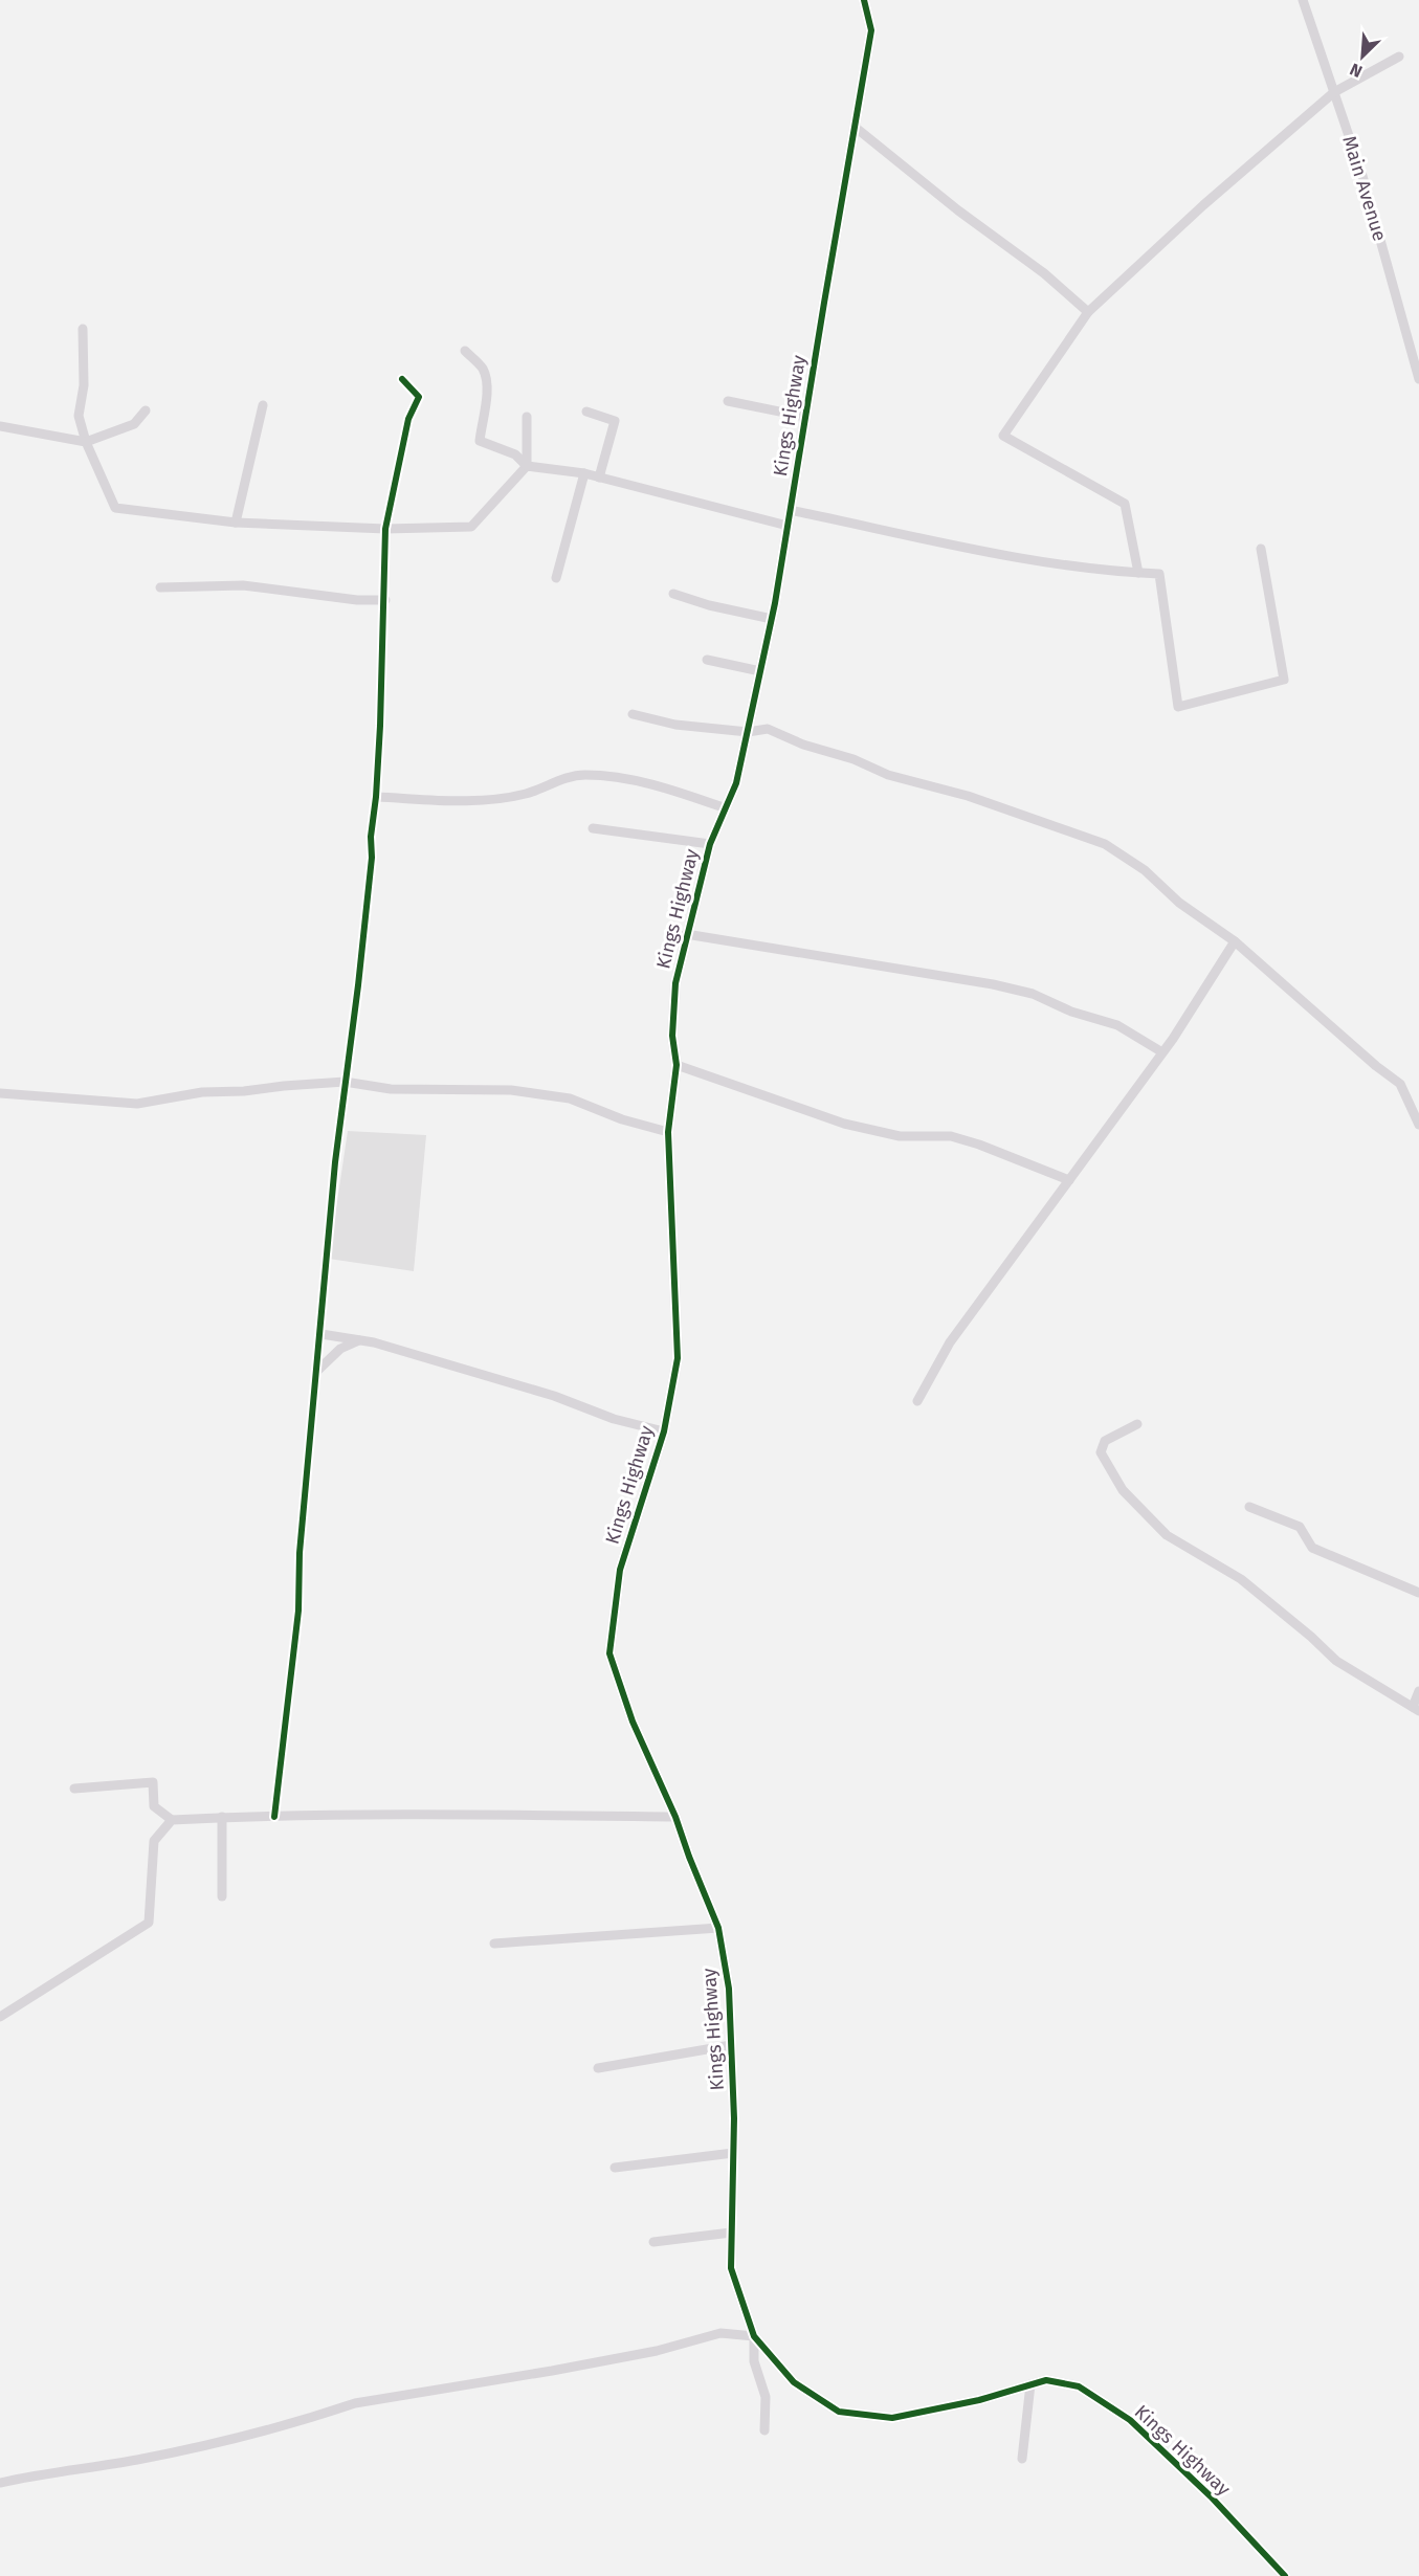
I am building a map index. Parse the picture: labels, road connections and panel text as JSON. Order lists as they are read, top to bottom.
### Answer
{
  "streets": {
    "street": ["Main Avenue", "Kings Highway"]
  },
  "north": "bottom left"
}
